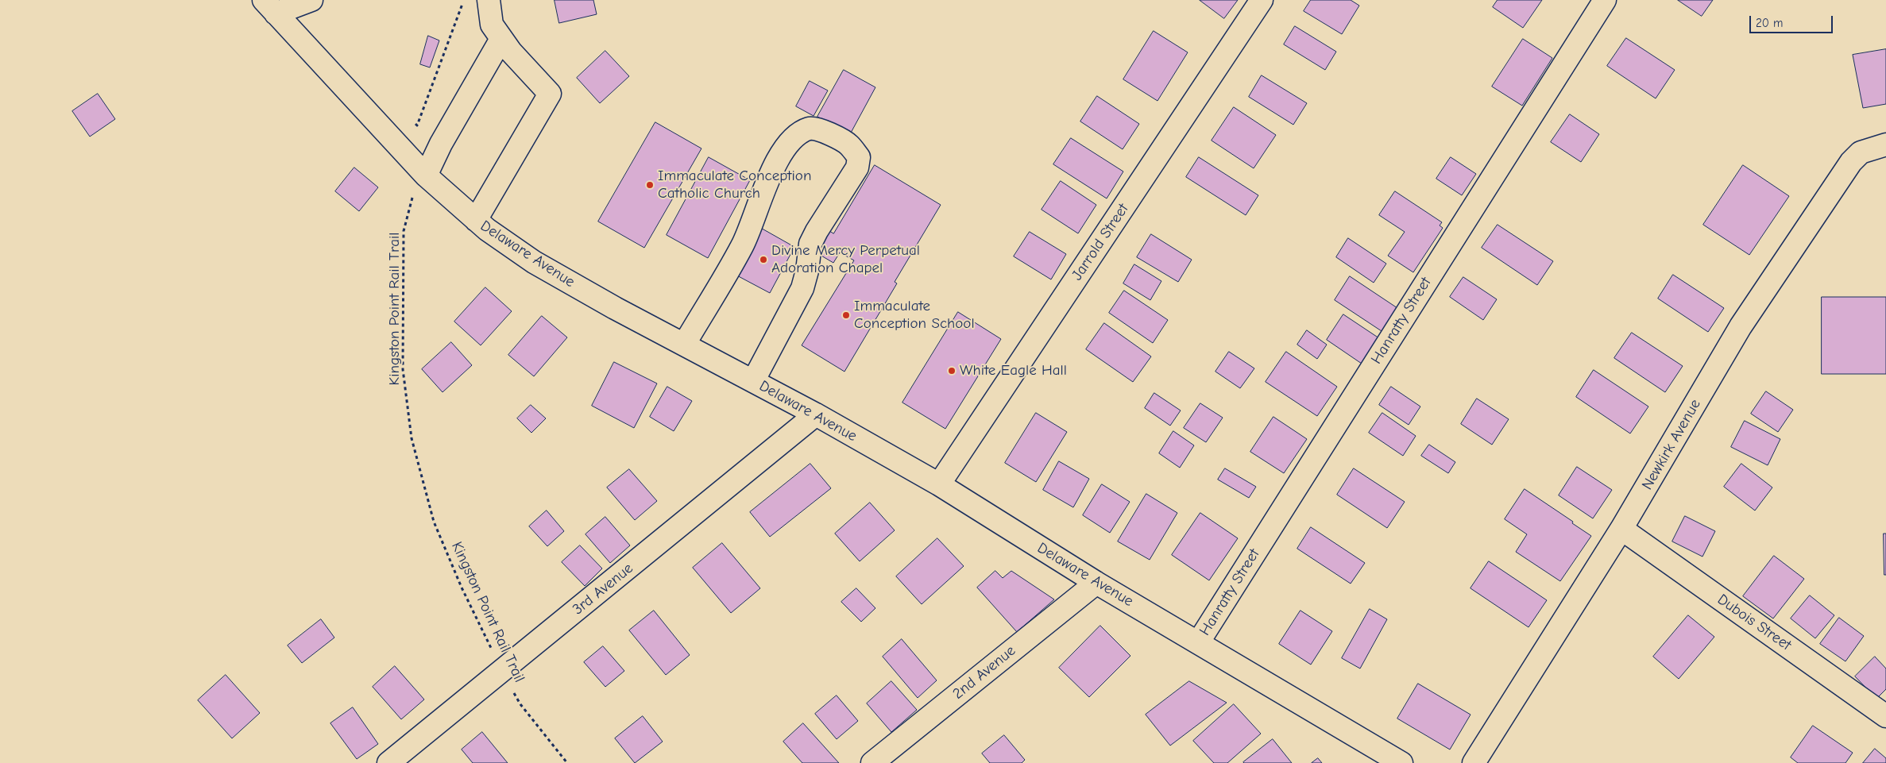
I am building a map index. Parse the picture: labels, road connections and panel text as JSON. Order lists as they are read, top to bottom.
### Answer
{
  "streets": {
    "street": [
      "Jarrold Street",
      "Delaware Avenue",
      "Hanratty Street",
      "Newkirk Avenue",
      "3rd Avenue",
      "Dubois Street",
      "2nd Avenue"
    ],
    "path": ["Kingston Point Rail Trail"]
  },
  "crossings": [
    ["Jarrold Street", "Delaware Avenue"],
    ["Delaware Avenue", "Hanratty Street"],
    ["Delaware Avenue", "3rd Avenue"],
    ["Delaware Avenue", "2nd Avenue"],
    ["Kingston Point Rail Trail", "3rd Avenue"],
    ["Newkirk Avenue", "Dubois Street"]
  ],
  "places": [
    "Immaculate Conception Catholic Church",
    "Divine Mercy Perpetual Adoration Chapel",
    "Immaculate Conception School",
    "White Eagle Hall"
  ],
  "scale_bar": "20 m"
}
